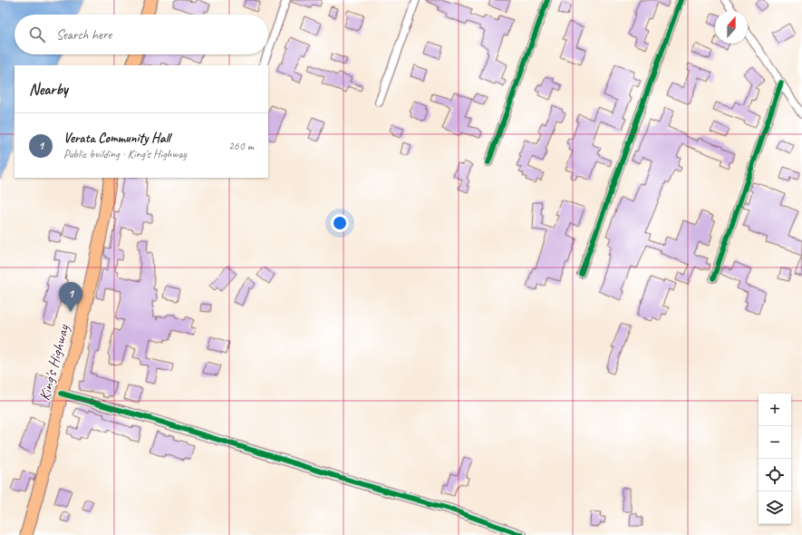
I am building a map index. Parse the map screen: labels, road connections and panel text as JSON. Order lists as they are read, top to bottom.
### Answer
{
  "streets": {
    "highway": ["King's Highway"]
  },
  "north": "top",
  "page": {
    "search": "Search here",
    "heading": "Nearby",
    "list": [
      {
        "mark": "1",
        "name": "Verata Community Hall",
        "note": "Public building · King's Highway",
        "value": "260 m"
      }
    ],
    "pins": "1",
    "map_buttons": ["+", "−"]
  }
}
